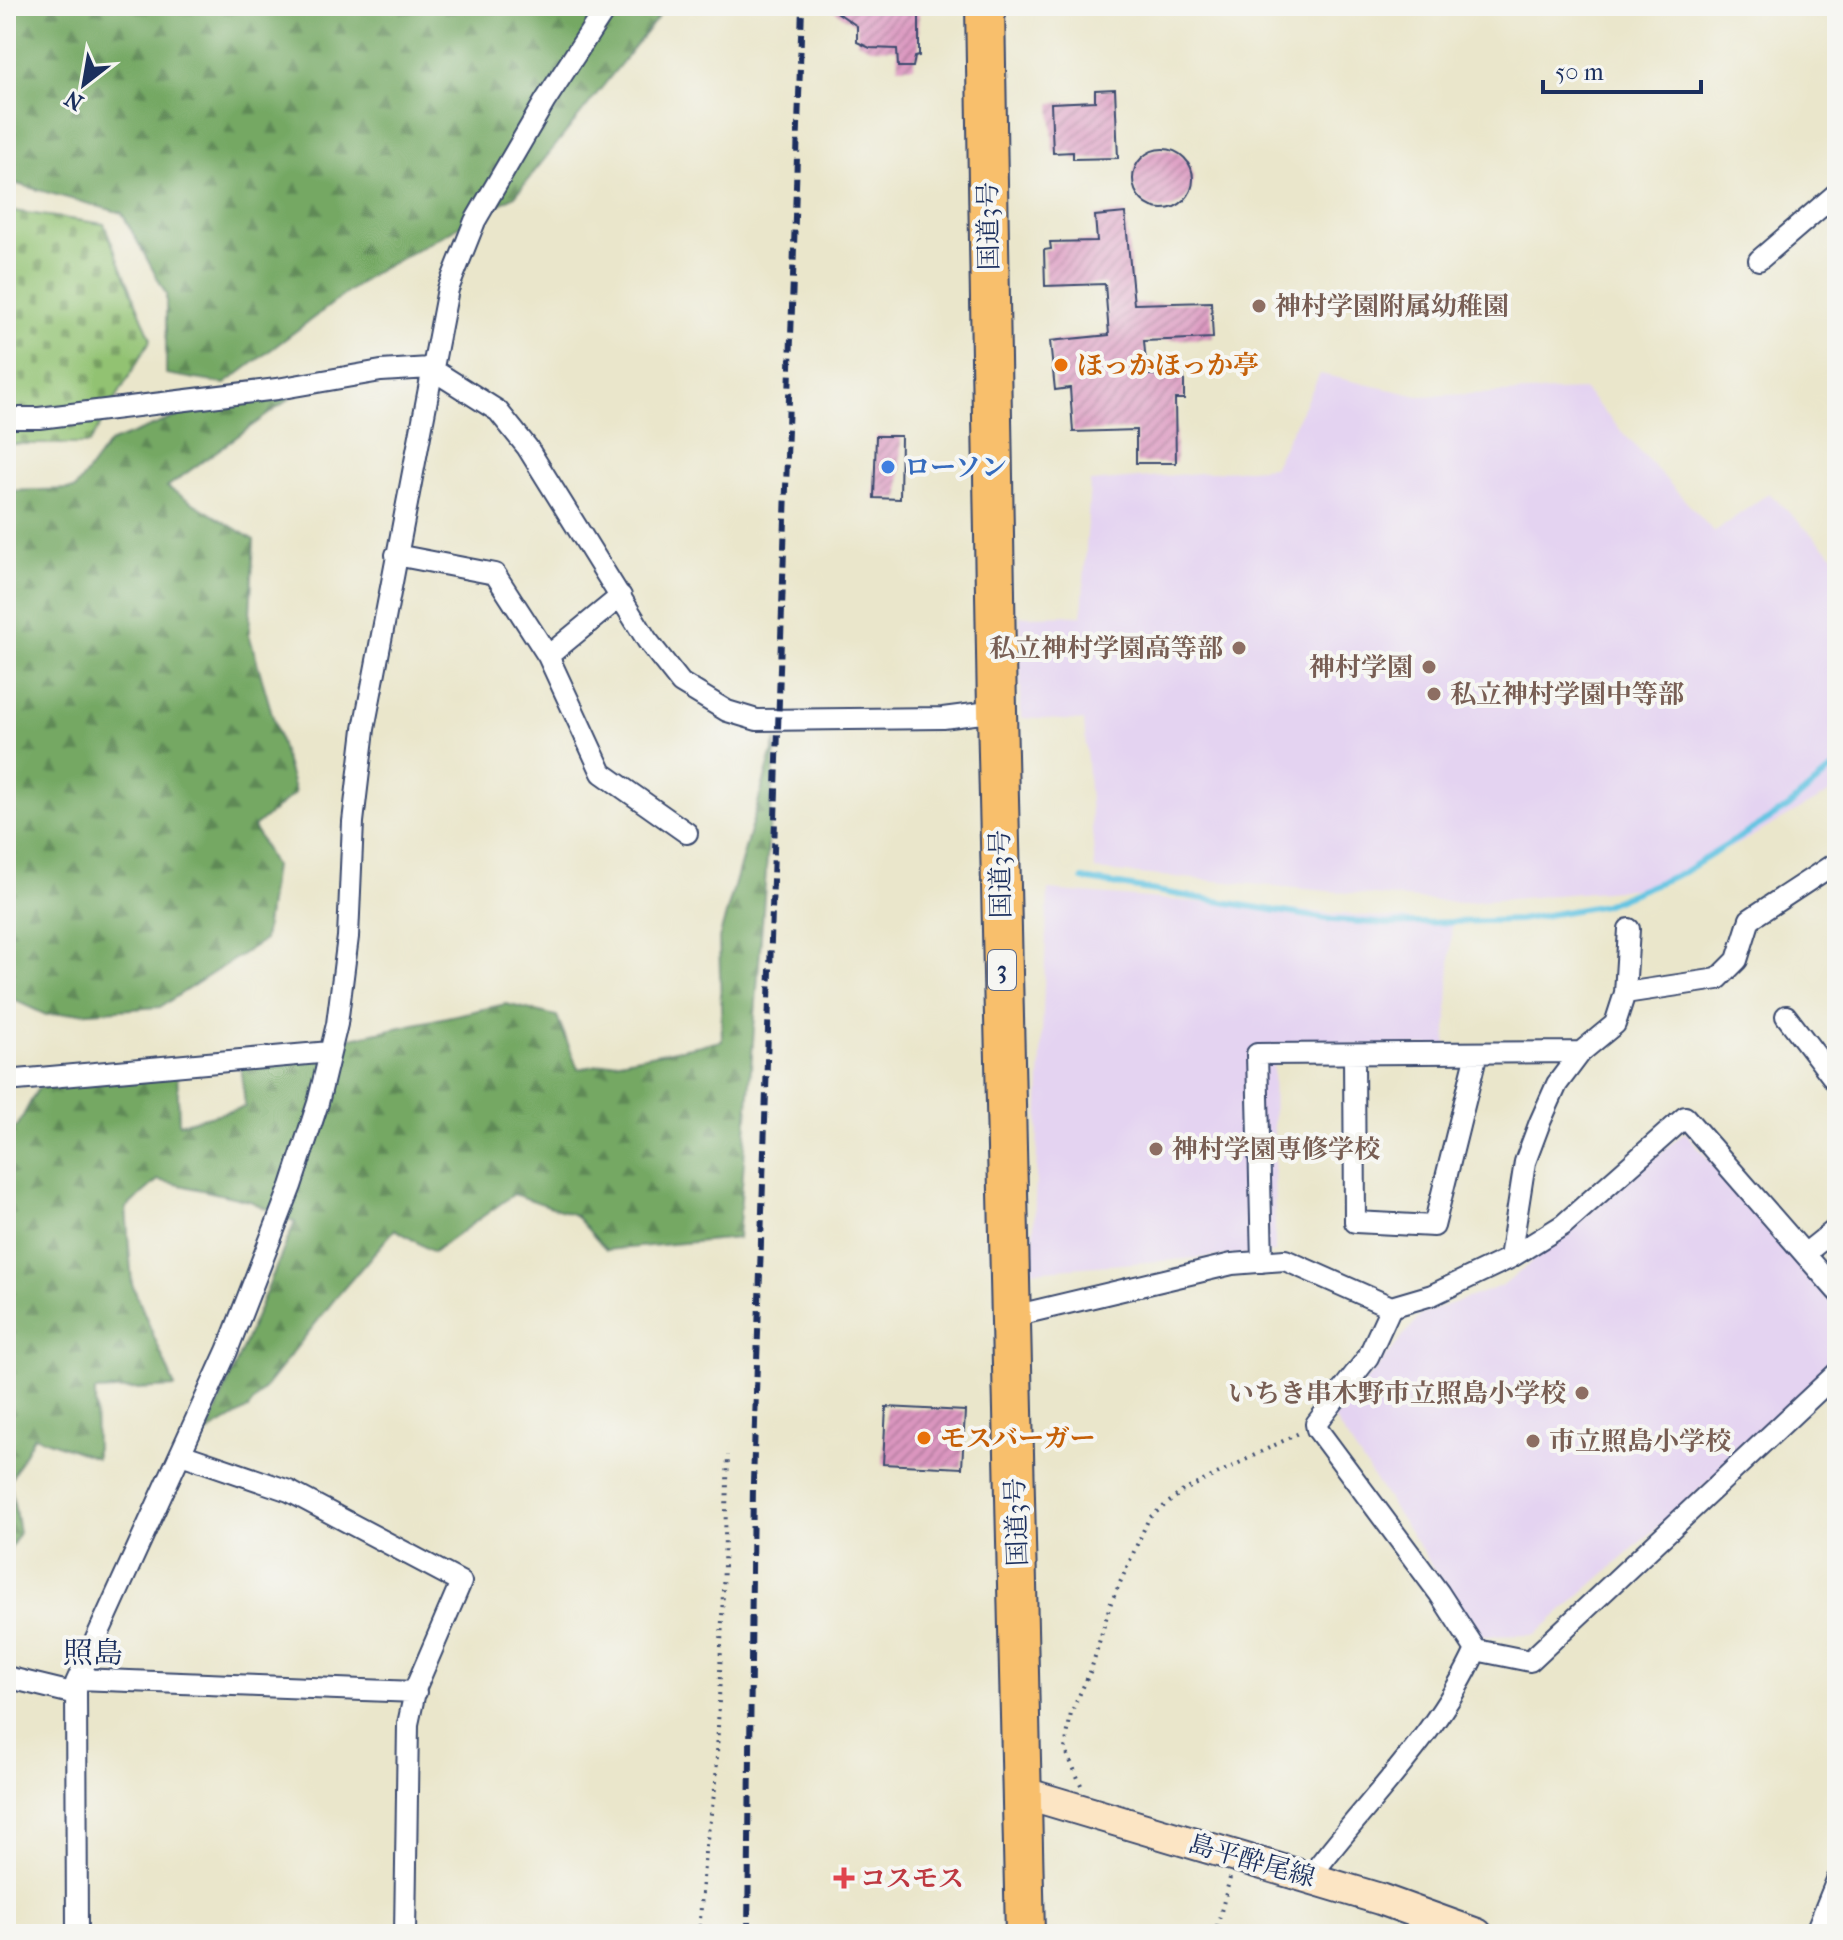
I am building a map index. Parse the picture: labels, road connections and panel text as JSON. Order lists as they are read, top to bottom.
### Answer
{
  "streets": {
    "highway": ["国道3号", "3"],
    "main road": ["島平酔尾線"]
  },
  "crossings": [
    ["国道3号", "島平酔尾線"]
  ],
  "districts": ["照島"],
  "places": {
    "other": [
      "神村学園附属幼稚園",
      "ほっかほっか亭",
      "ローソン",
      "私立神村学園高等部",
      "神村学園",
      "私立神村学園中等部",
      "神村学園専修学校",
      "いちき串木野市立照島小学校",
      "モスバーガー",
      "市立照島小学校"
    ],
    "health": ["コスモス"]
  },
  "scale_bar": "50 m",
  "north": "bottom left"
}
